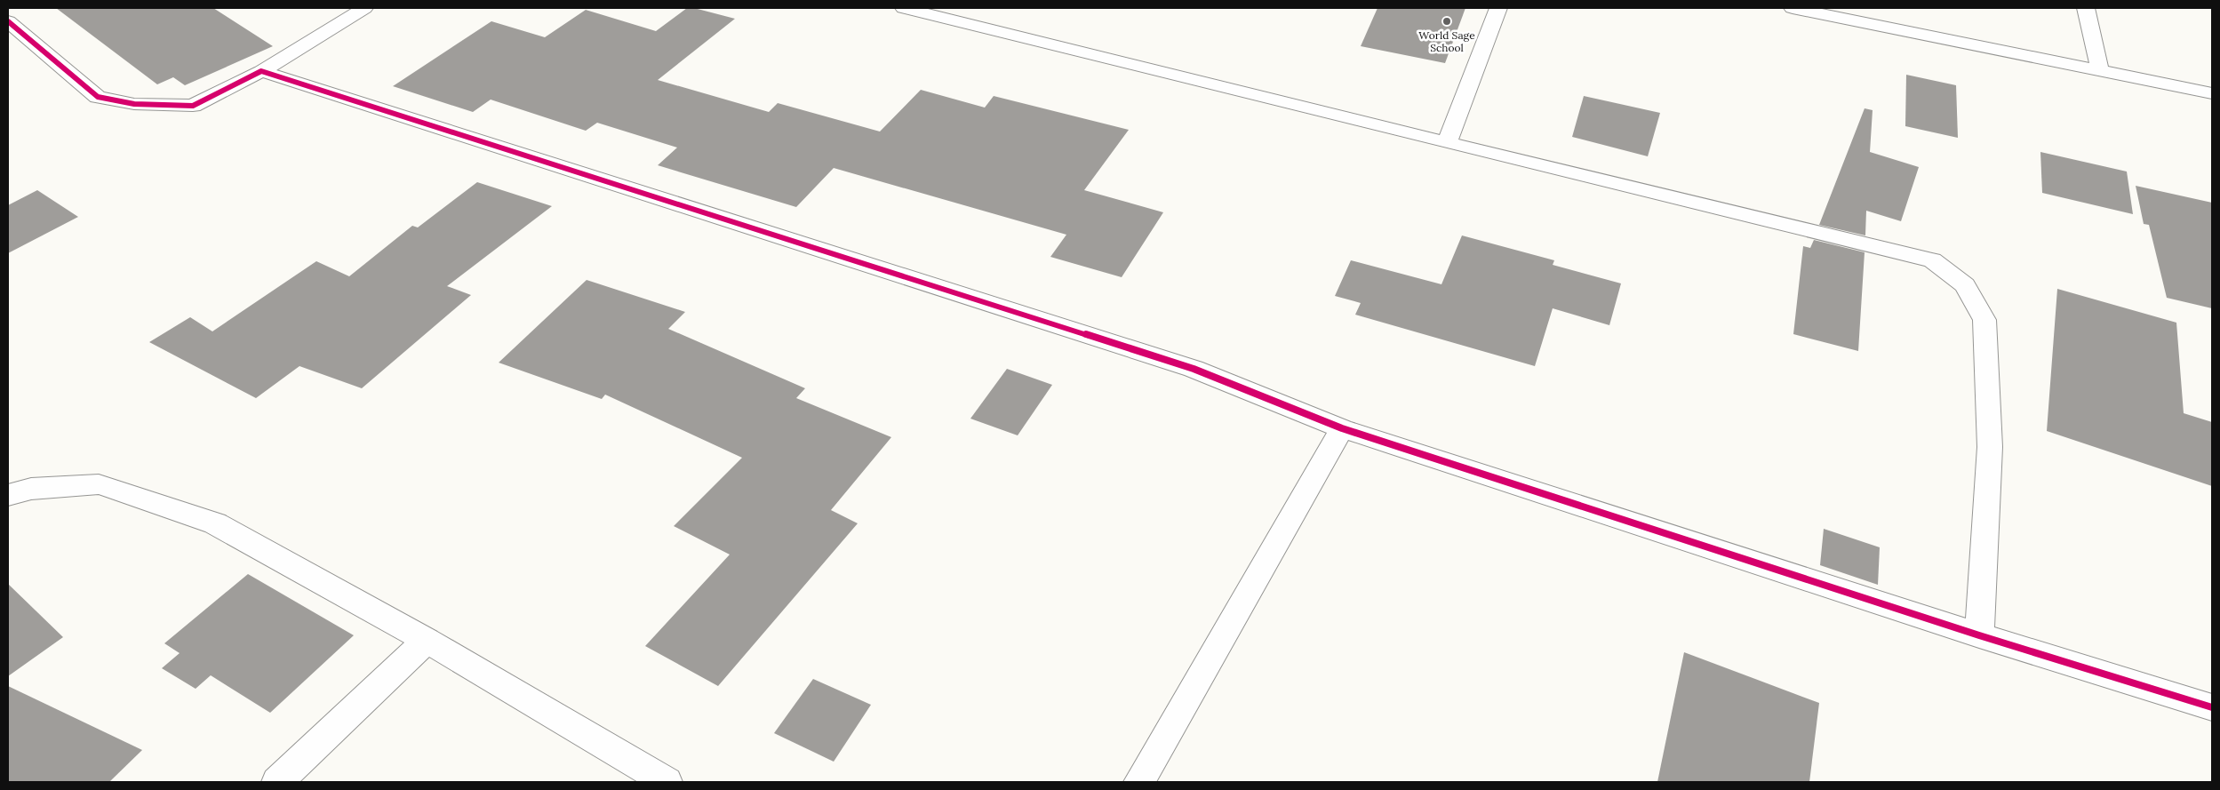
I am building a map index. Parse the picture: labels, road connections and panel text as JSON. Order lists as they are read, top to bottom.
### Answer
{
  "places": ["World Sage School"]
}
